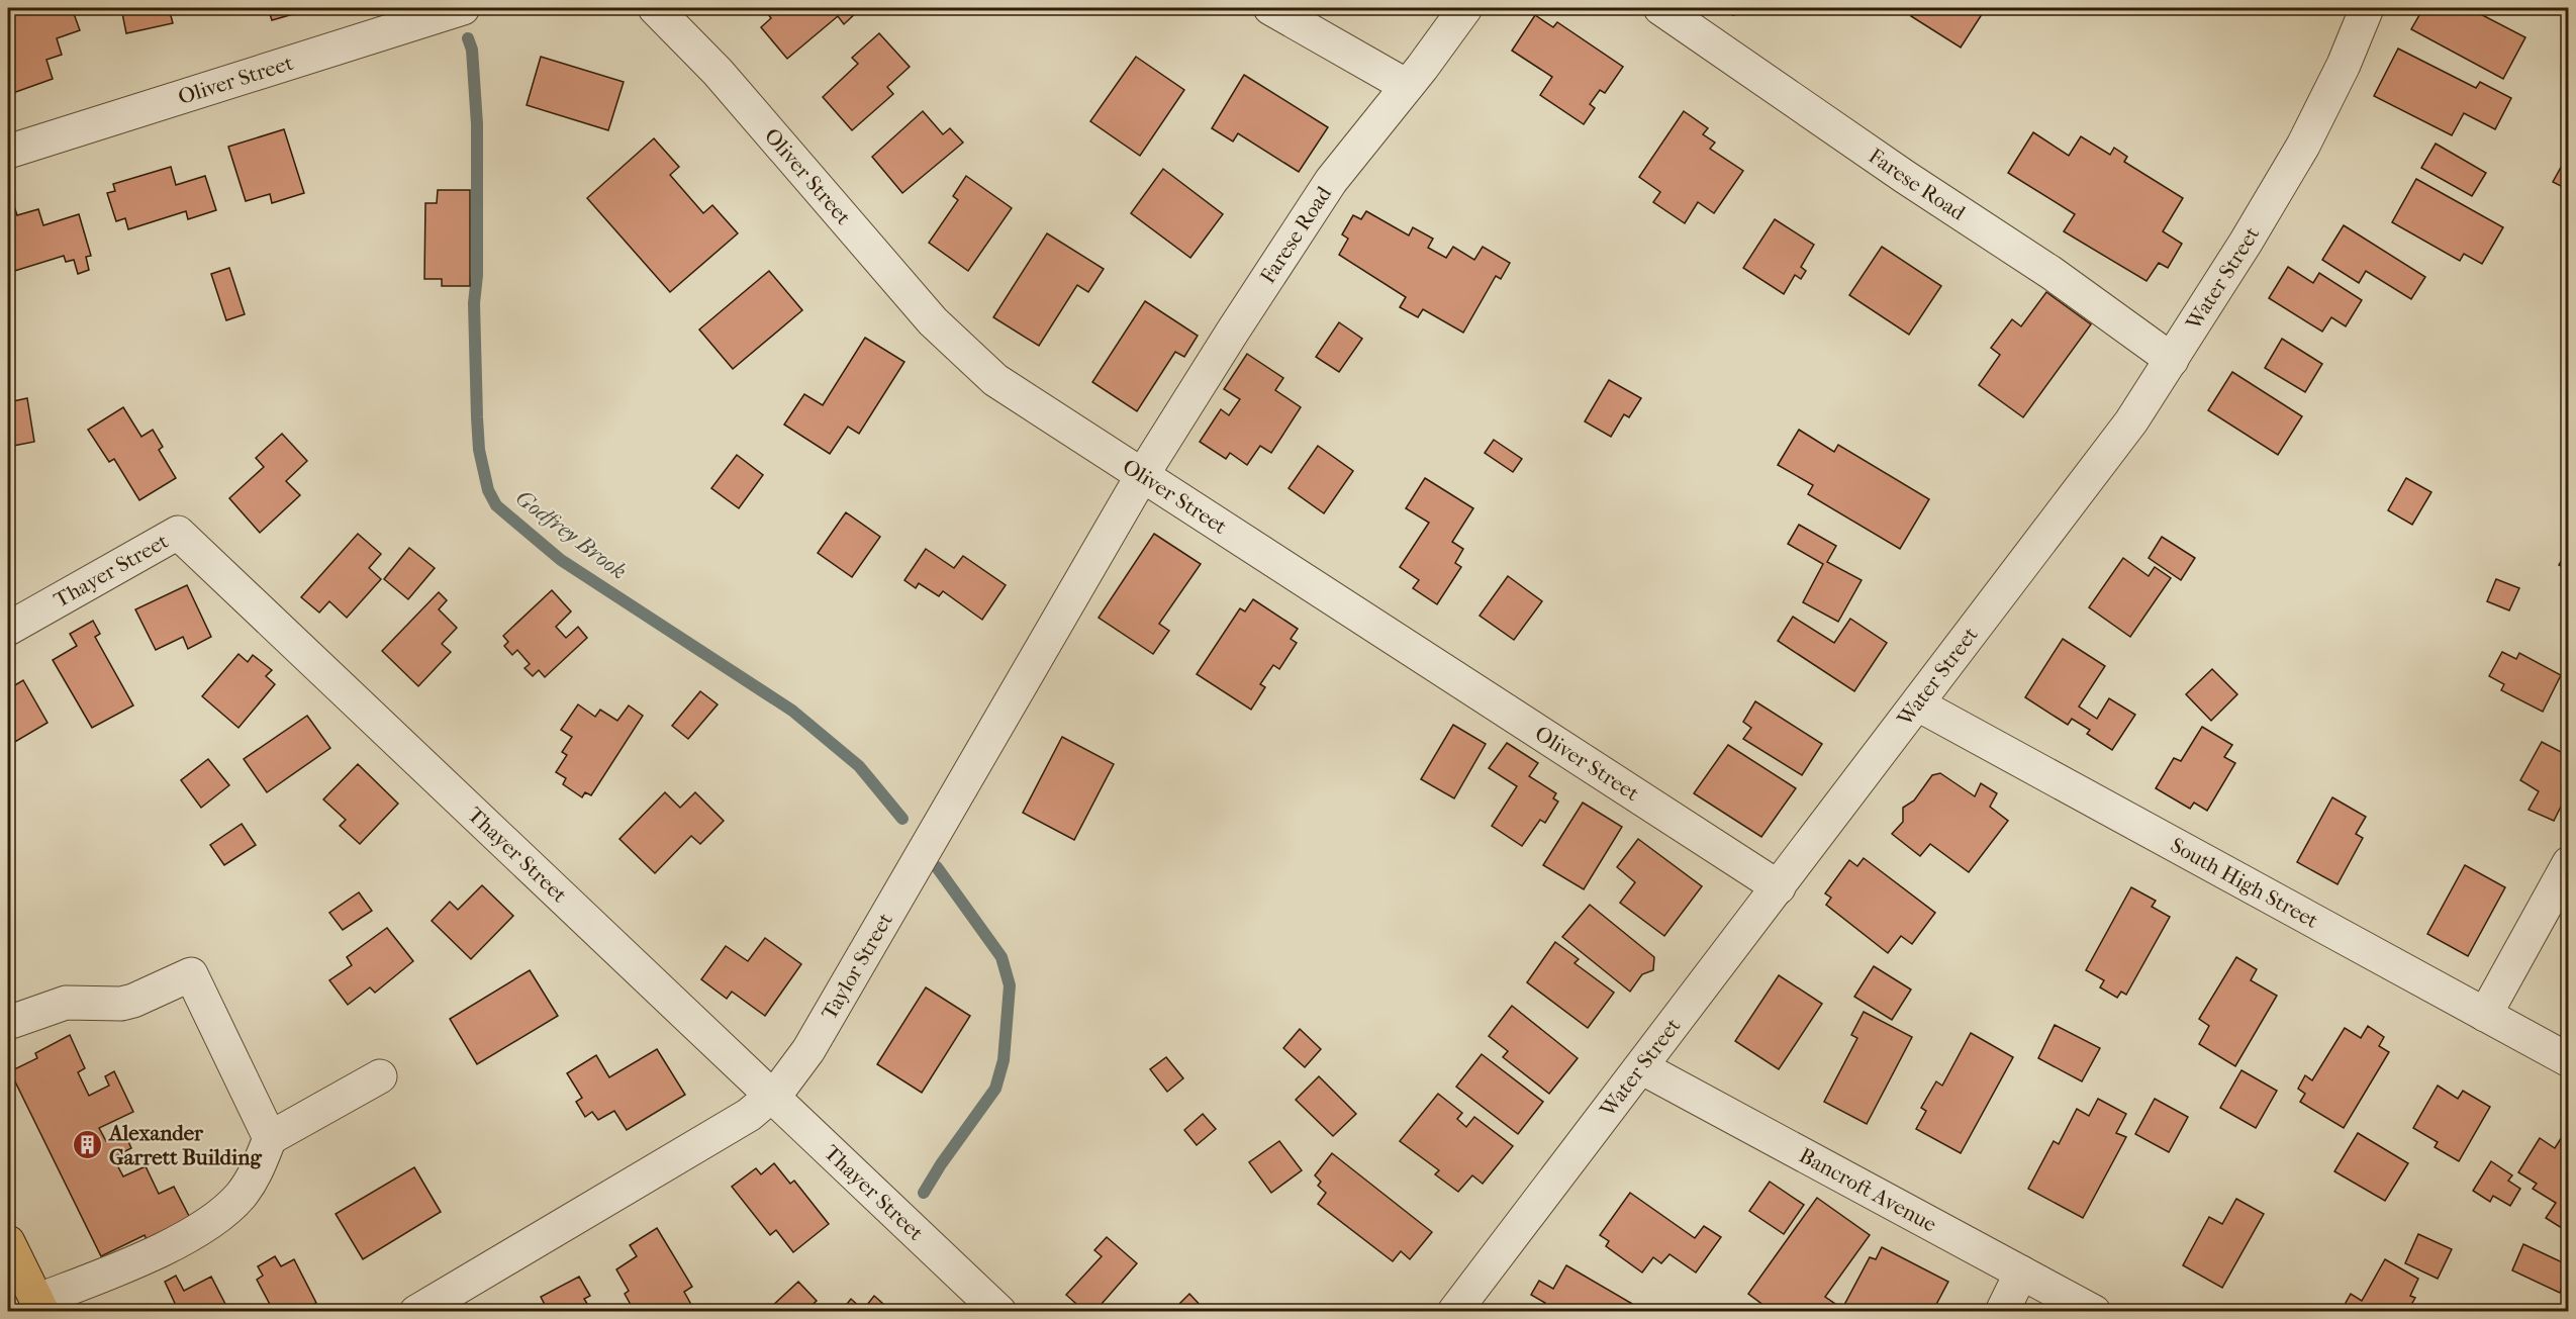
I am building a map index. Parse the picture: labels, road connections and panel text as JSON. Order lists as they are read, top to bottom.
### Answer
{
  "streets": {
    "street": [
      "Oliver Street",
      "Farese Road",
      "Water Street",
      "Thayer Street",
      "South High Street",
      "Taylor Street",
      "Bancroft Avenue"
    ]
  },
  "crossings": [
    ["Oliver Street", "Farese Road"],
    ["Oliver Street", "Water Street"],
    ["Oliver Street", "Taylor Street"],
    ["Farese Road", "Water Street"],
    ["Farese Road", "Taylor Street"],
    ["Water Street", "South High Street"],
    ["Water Street", "Bancroft Avenue"],
    ["Thayer Street", "Taylor Street"]
  ],
  "water": ["Godfrey Brook"],
  "places": {
    "building": ["Alexander Garrett Building"]
  }
}
